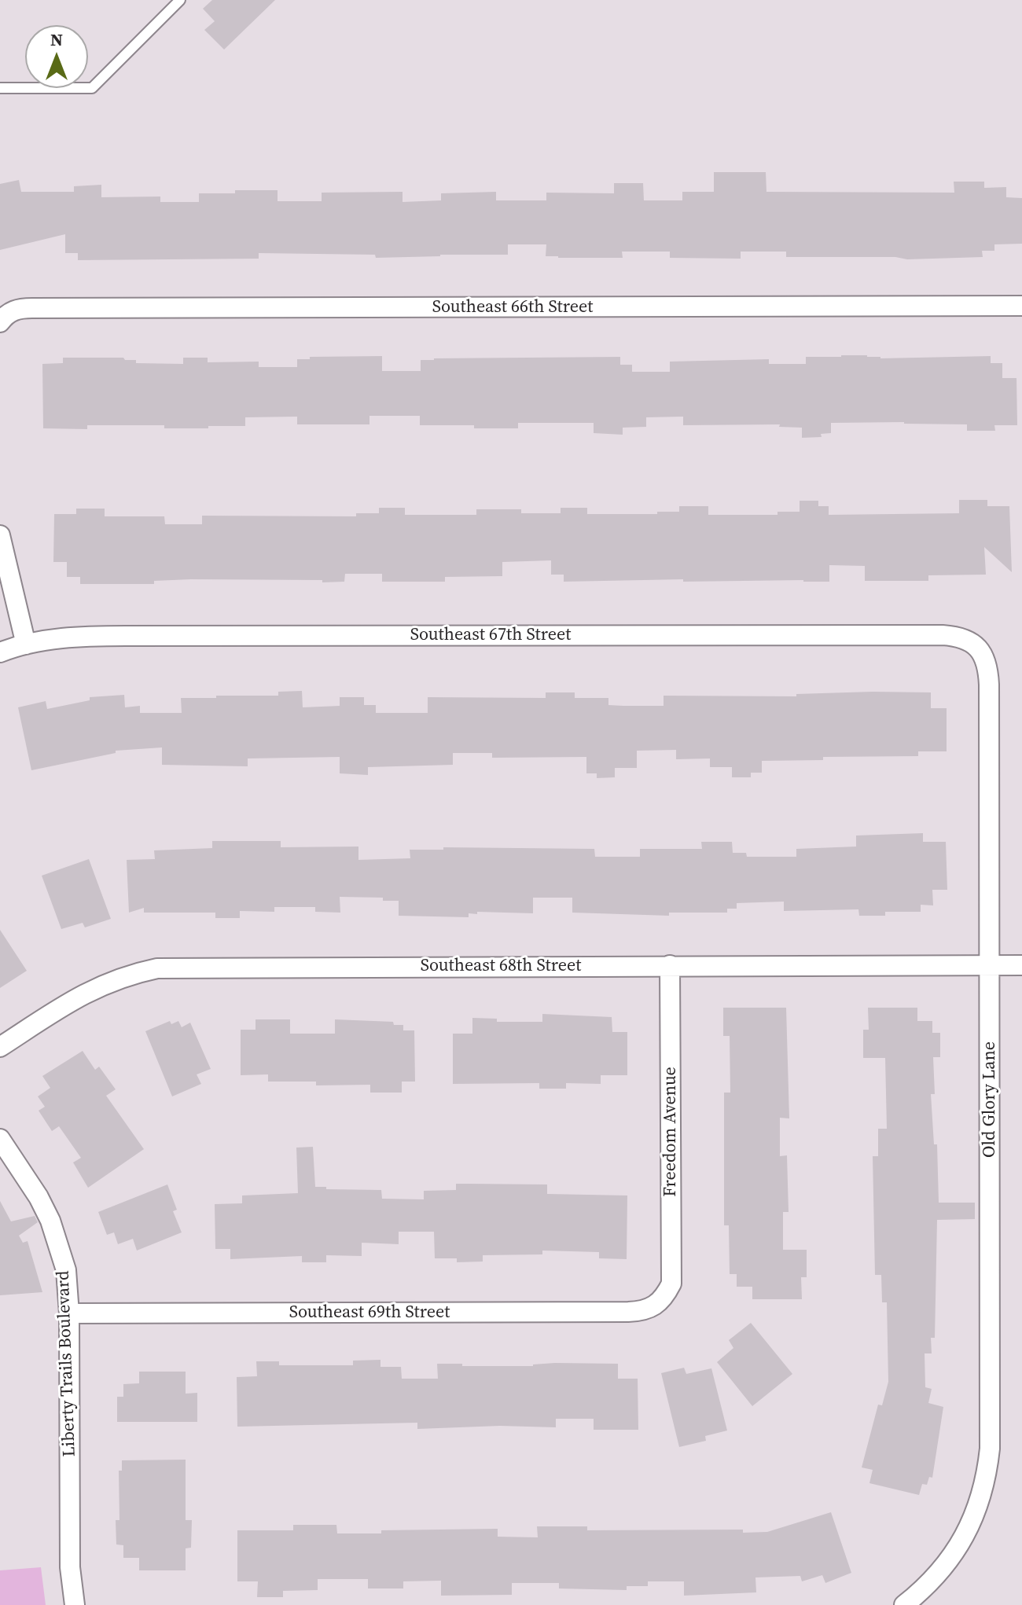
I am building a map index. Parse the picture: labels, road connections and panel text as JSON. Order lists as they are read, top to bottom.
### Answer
{
  "streets": {
    "street": [
      "Southeast 66th Street",
      "Southeast 67th Street",
      "Southeast 68th Street",
      "Old Glory Lane",
      "Freedom Avenue",
      "Southeast 69th Street",
      "Liberty Trails Boulevard"
    ]
  },
  "crossings": [
    ["Southeast 67th Street", "Old Glory Lane"],
    ["Southeast 68th Street", "Old Glory Lane"],
    ["Southeast 68th Street", "Freedom Avenue"],
    ["Freedom Avenue", "Southeast 69th Street"],
    ["Southeast 69th Street", "Liberty Trails Boulevard"]
  ],
  "north": "top"
}
